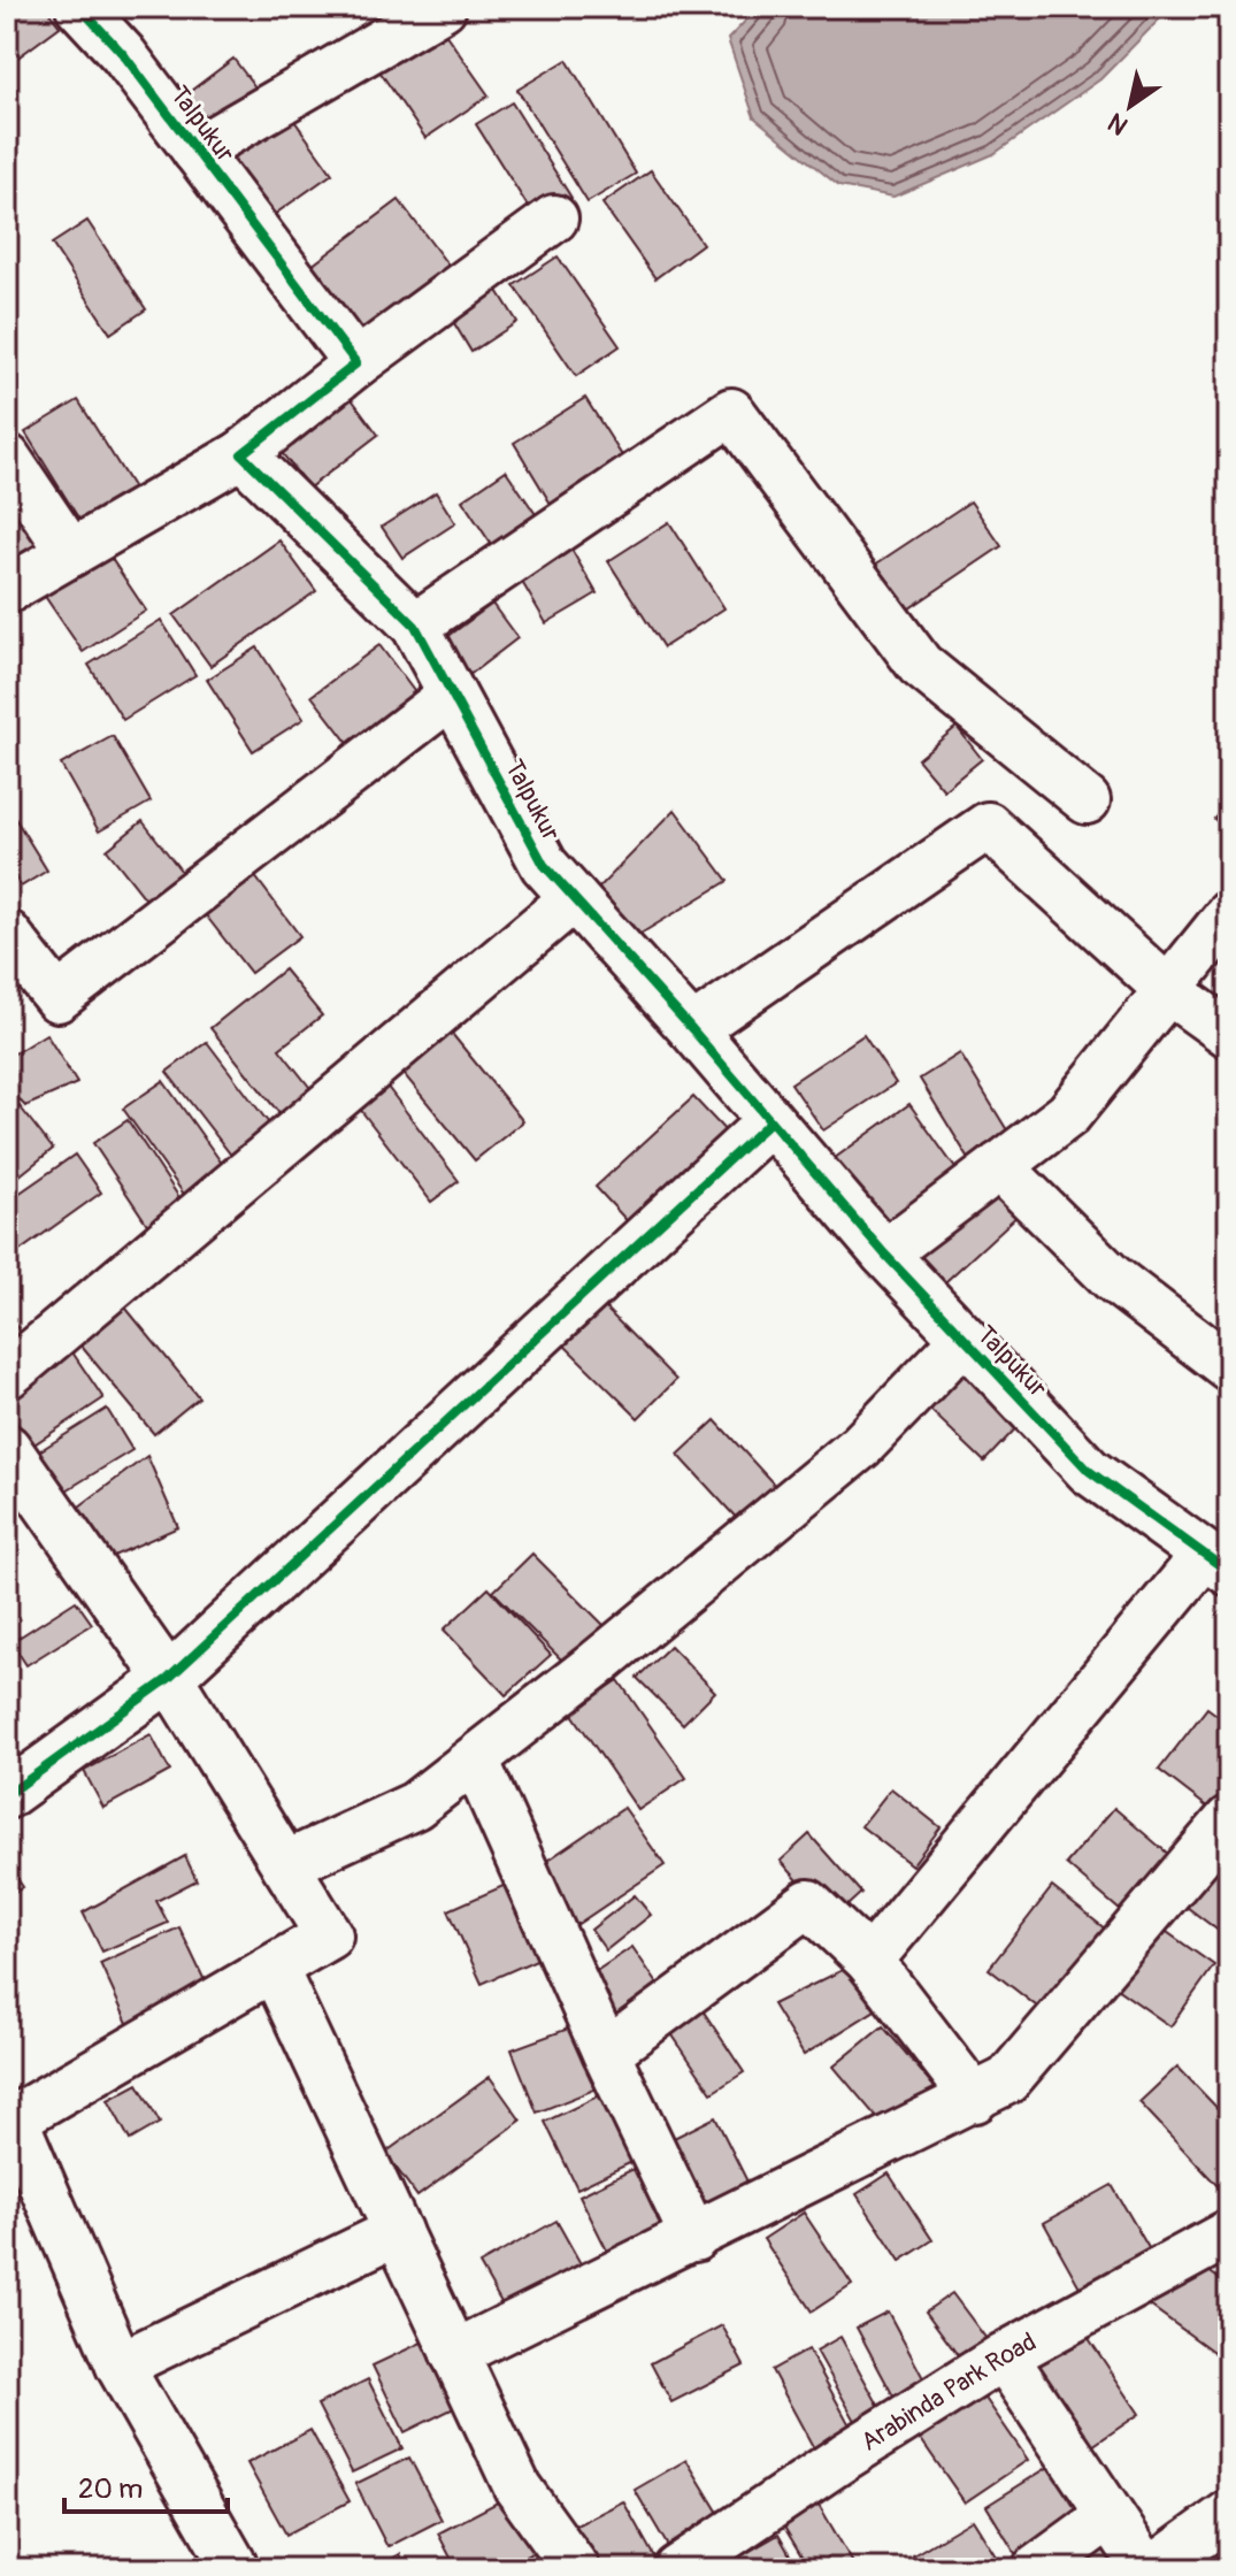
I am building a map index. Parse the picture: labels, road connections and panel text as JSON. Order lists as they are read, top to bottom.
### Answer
{
  "streets": {
    "street": ["Talpukur", "Arabinda Park Road"]
  },
  "scale_bar": "20 m",
  "north": "bottom left"
}
